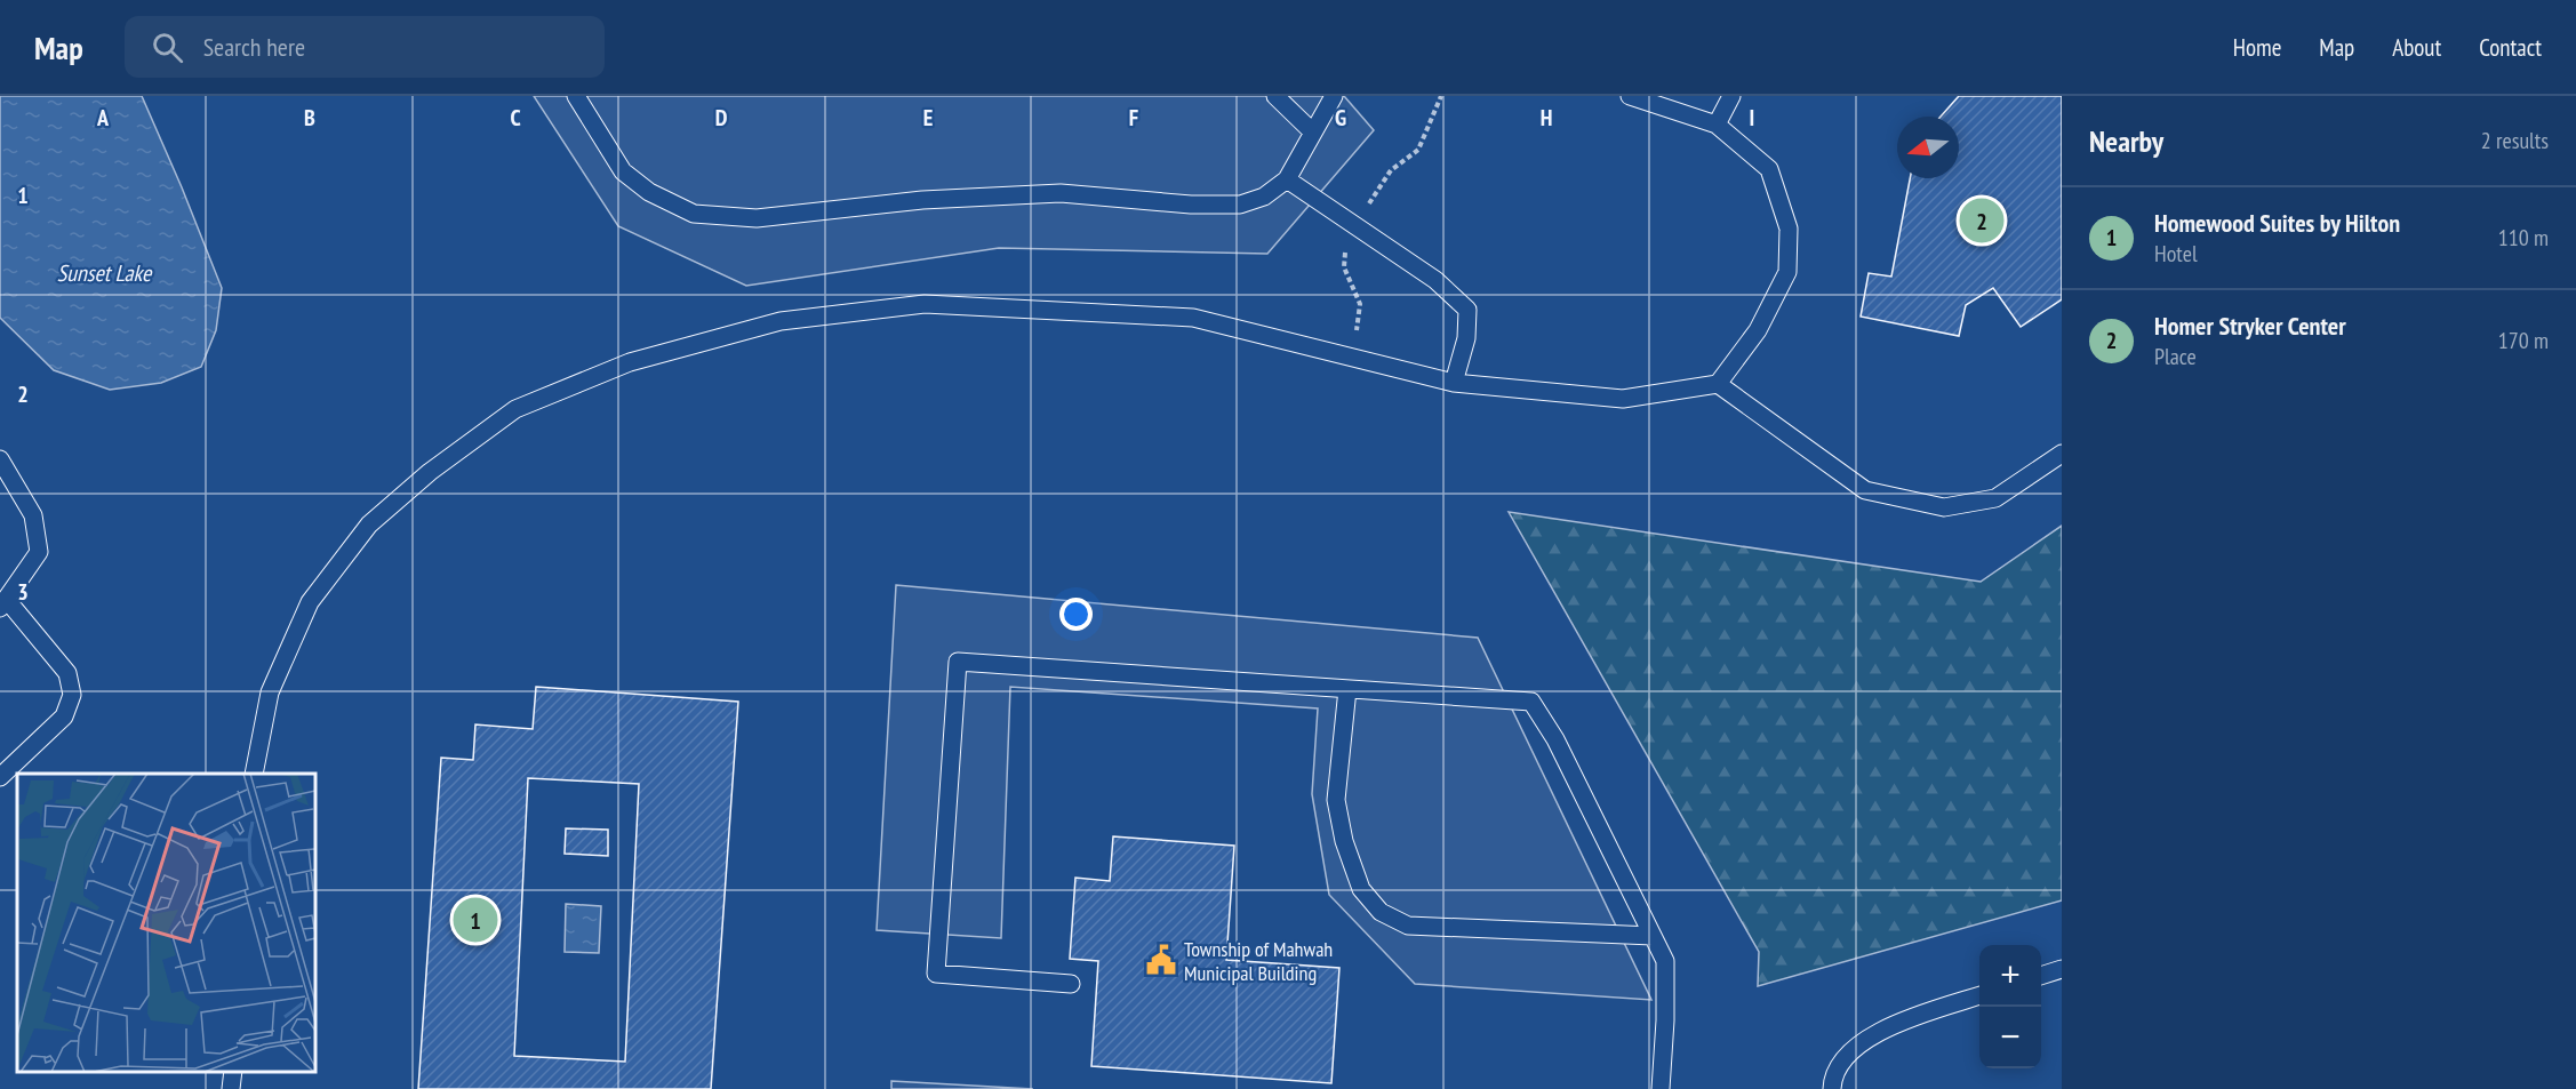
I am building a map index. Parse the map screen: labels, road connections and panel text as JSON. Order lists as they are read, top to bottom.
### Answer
{
  "water": ["Sunset Lake"],
  "places": {
    "public building": ["Township of Mahwah Municipal Building"]
  },
  "north": "left",
  "page": {
    "header": "Map",
    "search": "Search here",
    "nav": [
      "Home",
      "Map",
      "About",
      "Contact"
    ],
    "heading": ["Nearby", "2 results"],
    "list": [
      {
        "mark": "1",
        "name": "Homewood Suites by Hilton",
        "note": "Hotel",
        "value": "110 m"
      },
      {
        "mark": "2",
        "name": "Homer Stryker Center",
        "note": "Place",
        "value": "170 m"
      }
    ],
    "pins": ["2", "1"],
    "map_buttons": ["+", "−"]
  },
  "grid": {
    "columns": [
      "A",
      "B",
      "C",
      "D",
      "E",
      "F",
      "G",
      "H",
      "I"
    ],
    "rows": ["1", "2", "3"]
  }
}
